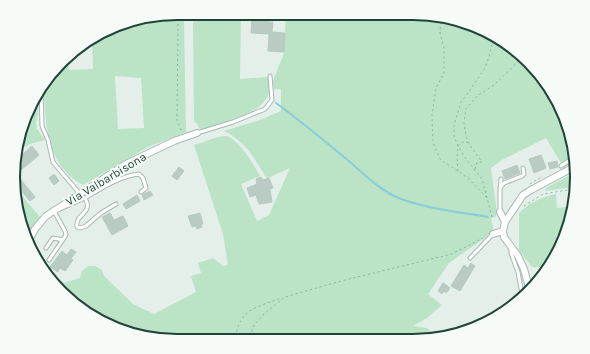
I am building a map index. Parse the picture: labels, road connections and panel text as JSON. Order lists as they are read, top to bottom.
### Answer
{
  "streets": {
    "street": ["Via Valbarbisona"]
  }
}
